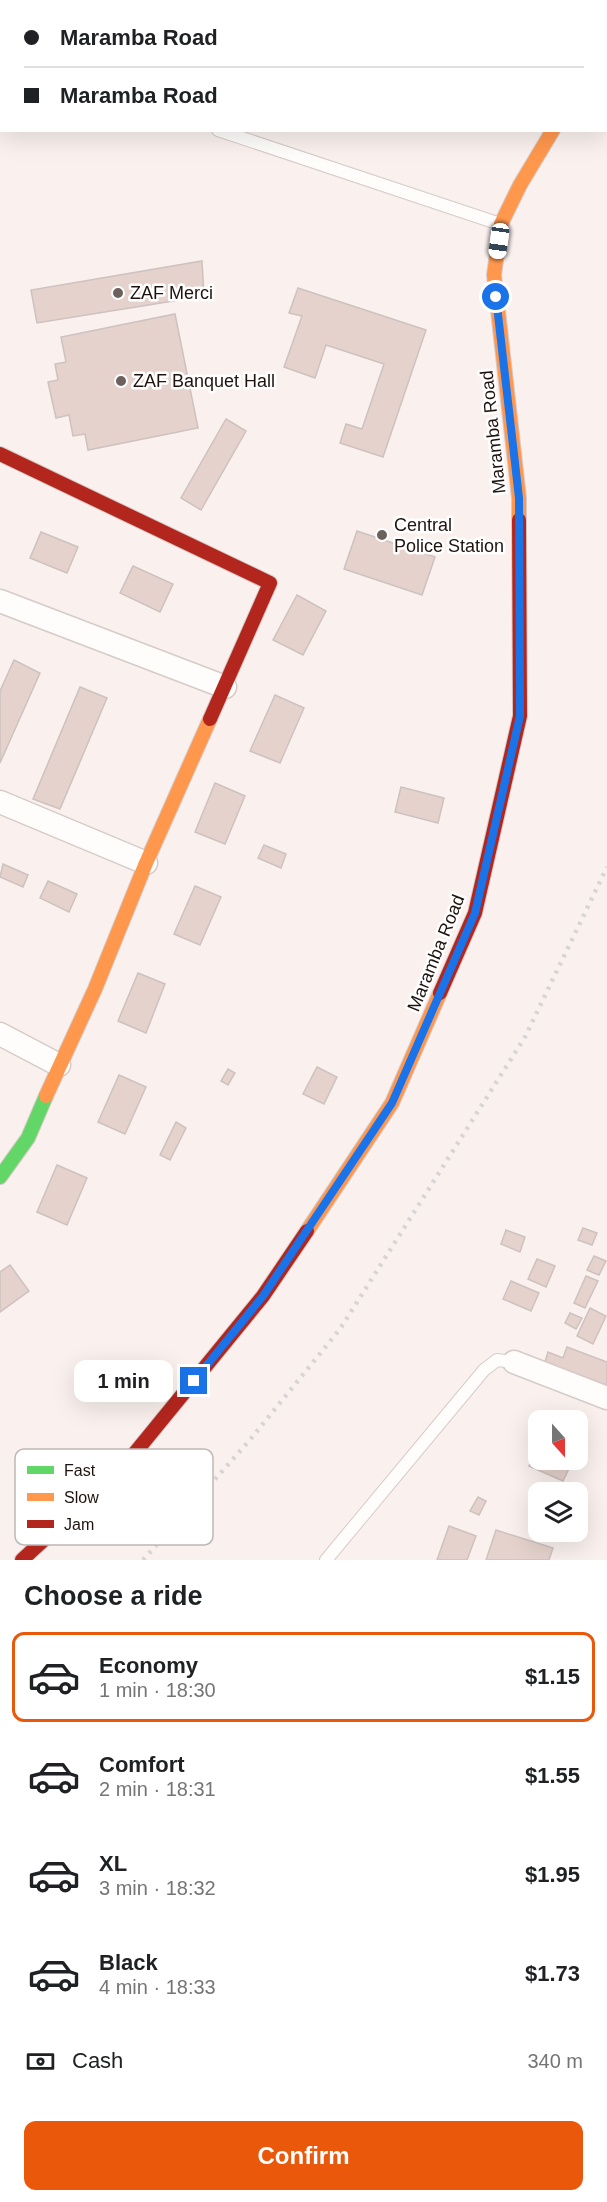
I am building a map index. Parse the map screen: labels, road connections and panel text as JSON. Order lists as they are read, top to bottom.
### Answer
{
  "streets": {
    "street": ["Maramba Road"]
  },
  "places": ["ZAF Merci", "ZAF Banquet Hall", "Central Police Station"],
  "legend": ["Fast", "Slow", "Jam"],
  "north": "bottom",
  "page": {
    "banner": ["Maramba Road", "Maramba Road"],
    "bubble": "1 min",
    "heading": "Choose a ride",
    "list": [
      {
        "name": "Economy",
        "note": "1 min · 18:30",
        "value": "$1.15"
      },
      {
        "name": "Comfort",
        "note": "2 min · 18:31",
        "value": "$1.55"
      },
      {
        "name": "XL",
        "note": "3 min · 18:32",
        "value": "$1.95"
      },
      {
        "name": "Black",
        "note": "4 min · 18:33",
        "value": "$1.73"
      }
    ],
    "pay": ["Cash", "340 m"],
    "buttons": "Confirm"
  }
}
